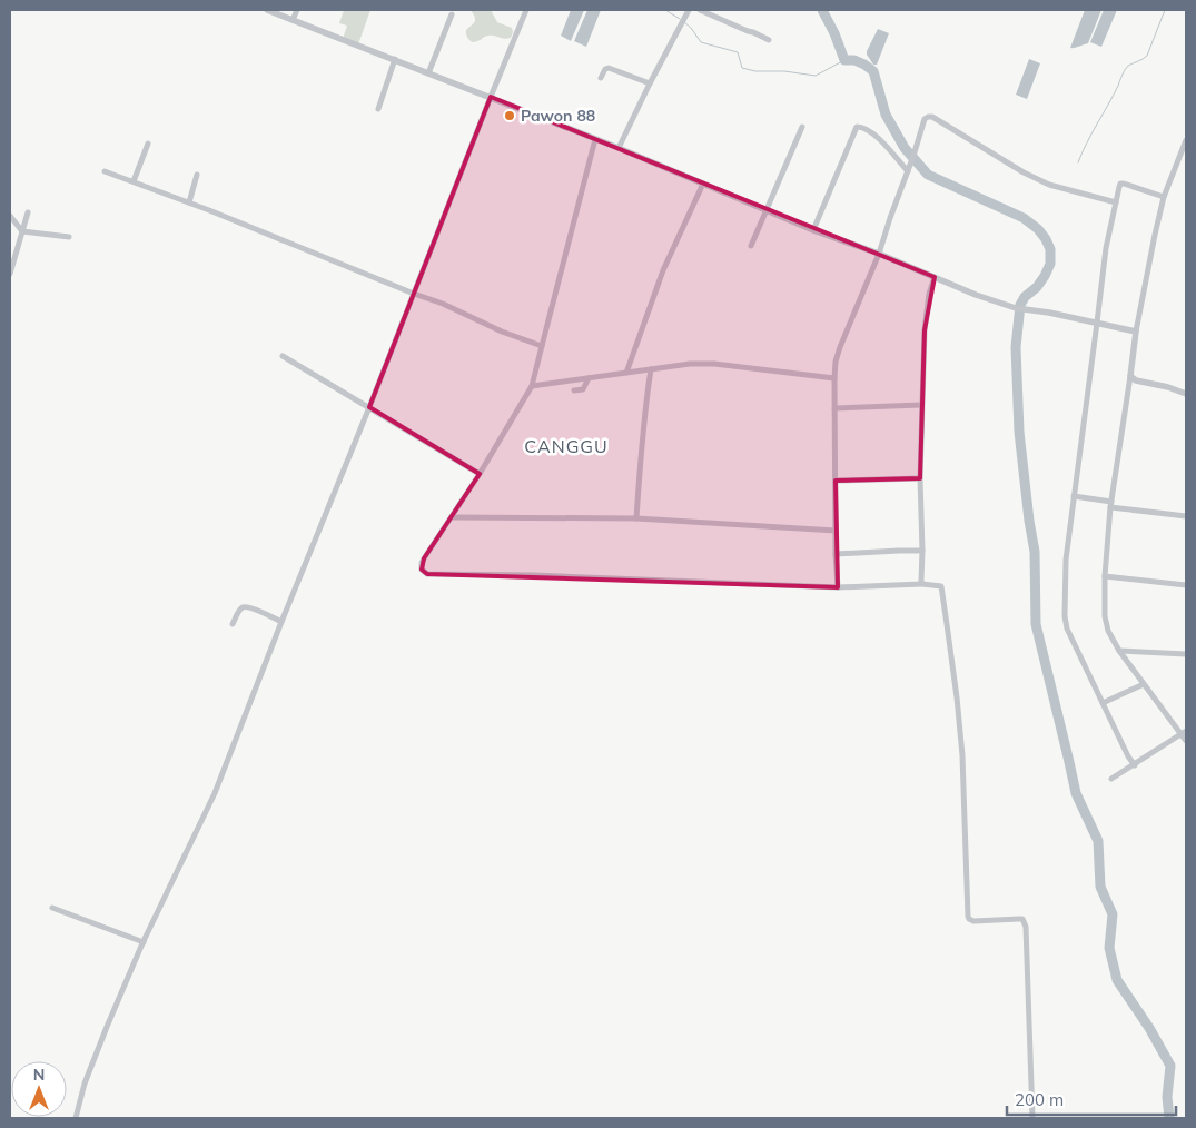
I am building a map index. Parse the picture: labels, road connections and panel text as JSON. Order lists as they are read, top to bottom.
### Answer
{
  "districts": ["CANGGU"],
  "places": ["Pawon 88"],
  "scale_bar": "200 m",
  "north": "top"
}
